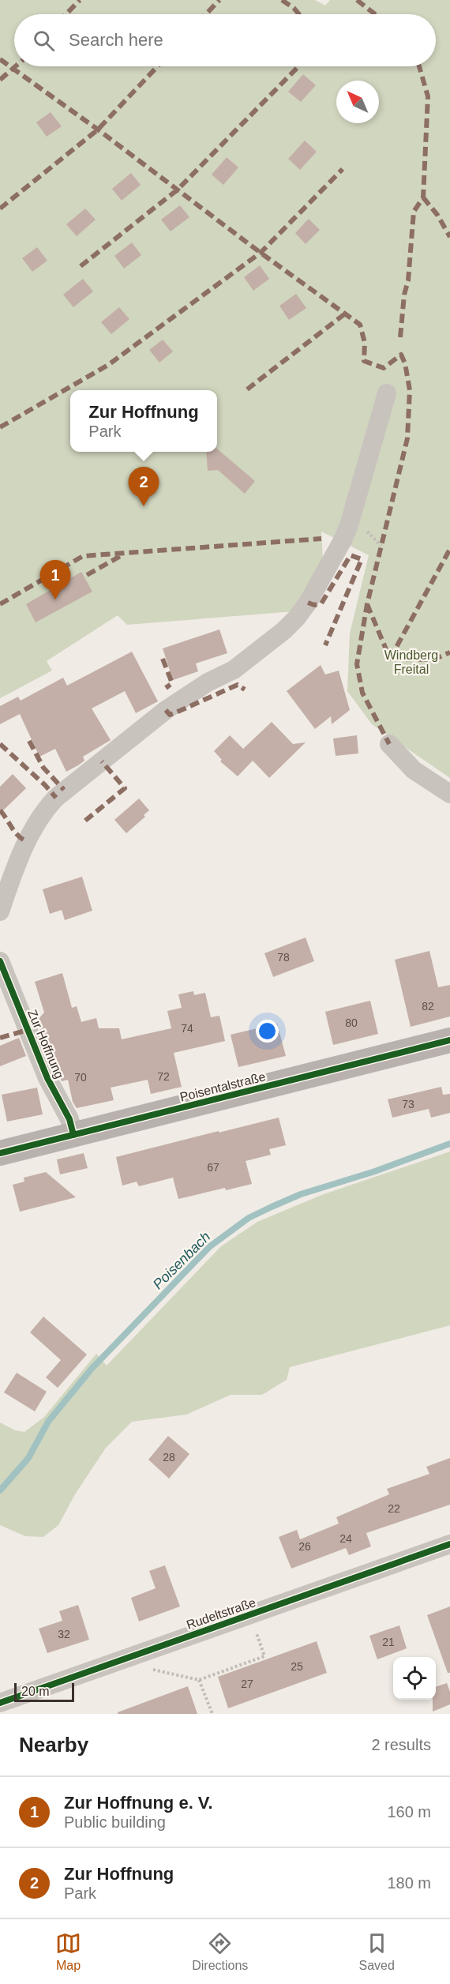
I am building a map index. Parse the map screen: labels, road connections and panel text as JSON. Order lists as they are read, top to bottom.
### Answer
{
  "streets": {
    "main road": ["Poisentalstraße"],
    "street": ["Zur Hoffnung", "Rudeltstraße"]
  },
  "crossings": [
    ["Zur Hoffnung", "Poisentalstraße"]
  ],
  "water": ["Poisenbach"],
  "parks": ["Windberg Freital"],
  "house_numbers": [
    "78",
    "82",
    "80",
    "74",
    "72",
    "70",
    "73",
    "67",
    "28",
    "22",
    "24",
    "26",
    "32",
    "21",
    "25",
    "27"
  ],
  "scale_bar": "20 m",
  "north": "top left",
  "page": {
    "search": "Search here",
    "popup": ["Zur Hoffnung", "Park"],
    "pins": ["2", "1"],
    "scale": "20 m",
    "heading": ["Nearby", "2 results"],
    "list": [
      {
        "mark": "1",
        "name": "Zur Hoffnung e. V.",
        "note": "Public building",
        "value": "160 m"
      },
      {
        "mark": "2",
        "name": "Zur Hoffnung",
        "note": "Park",
        "value": "180 m"
      }
    ],
    "nav": ["Map", "Directions", "Saved"]
  }
}
